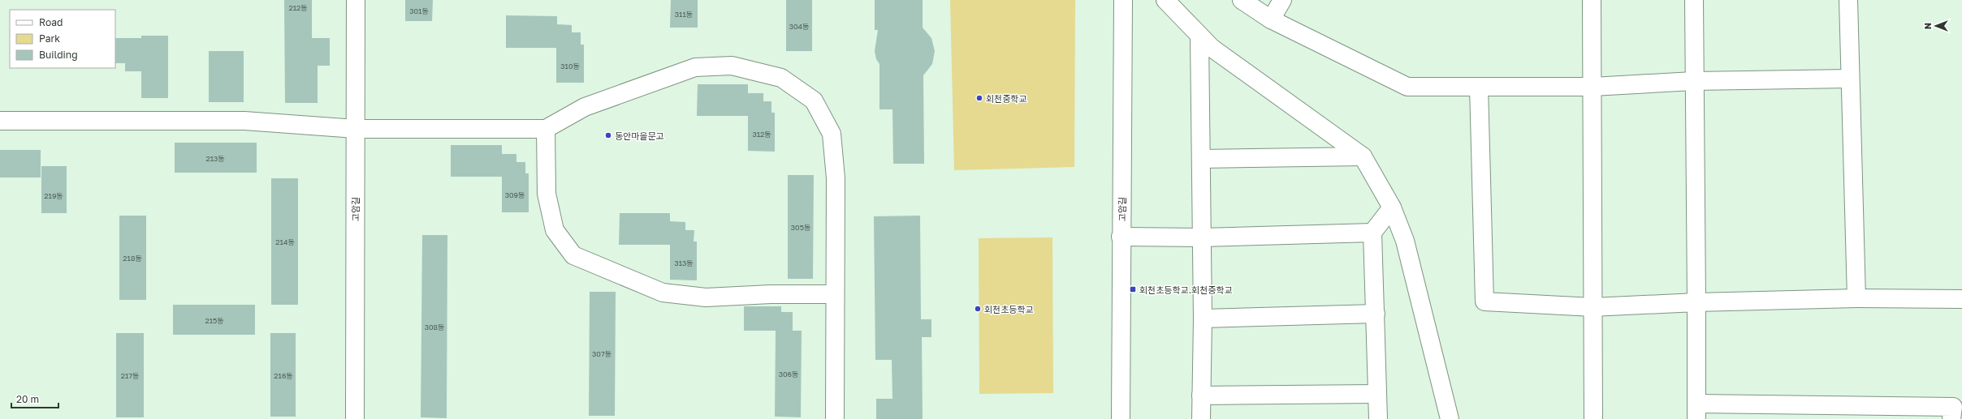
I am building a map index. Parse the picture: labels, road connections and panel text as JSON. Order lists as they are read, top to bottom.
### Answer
{
  "streets": {
    "street": ["고암길"]
  },
  "places": {
    "other": ["회천중학교", "동안마을문고", "회천초등학교"],
    "transit": ["회천초등학교.회천중학교"]
  },
  "house_numbers": [
    "212동",
    "301동",
    "311동",
    "304동",
    "310동",
    "312동",
    "213동",
    "309동",
    "219동",
    "305동",
    "214동",
    "218동",
    "313동",
    "215동",
    "308동",
    "307동",
    "306동",
    "217동",
    "216동"
  ],
  "legend": ["Road", "Park", "Building"],
  "scale_bar": "20 m",
  "north": "left"
}
